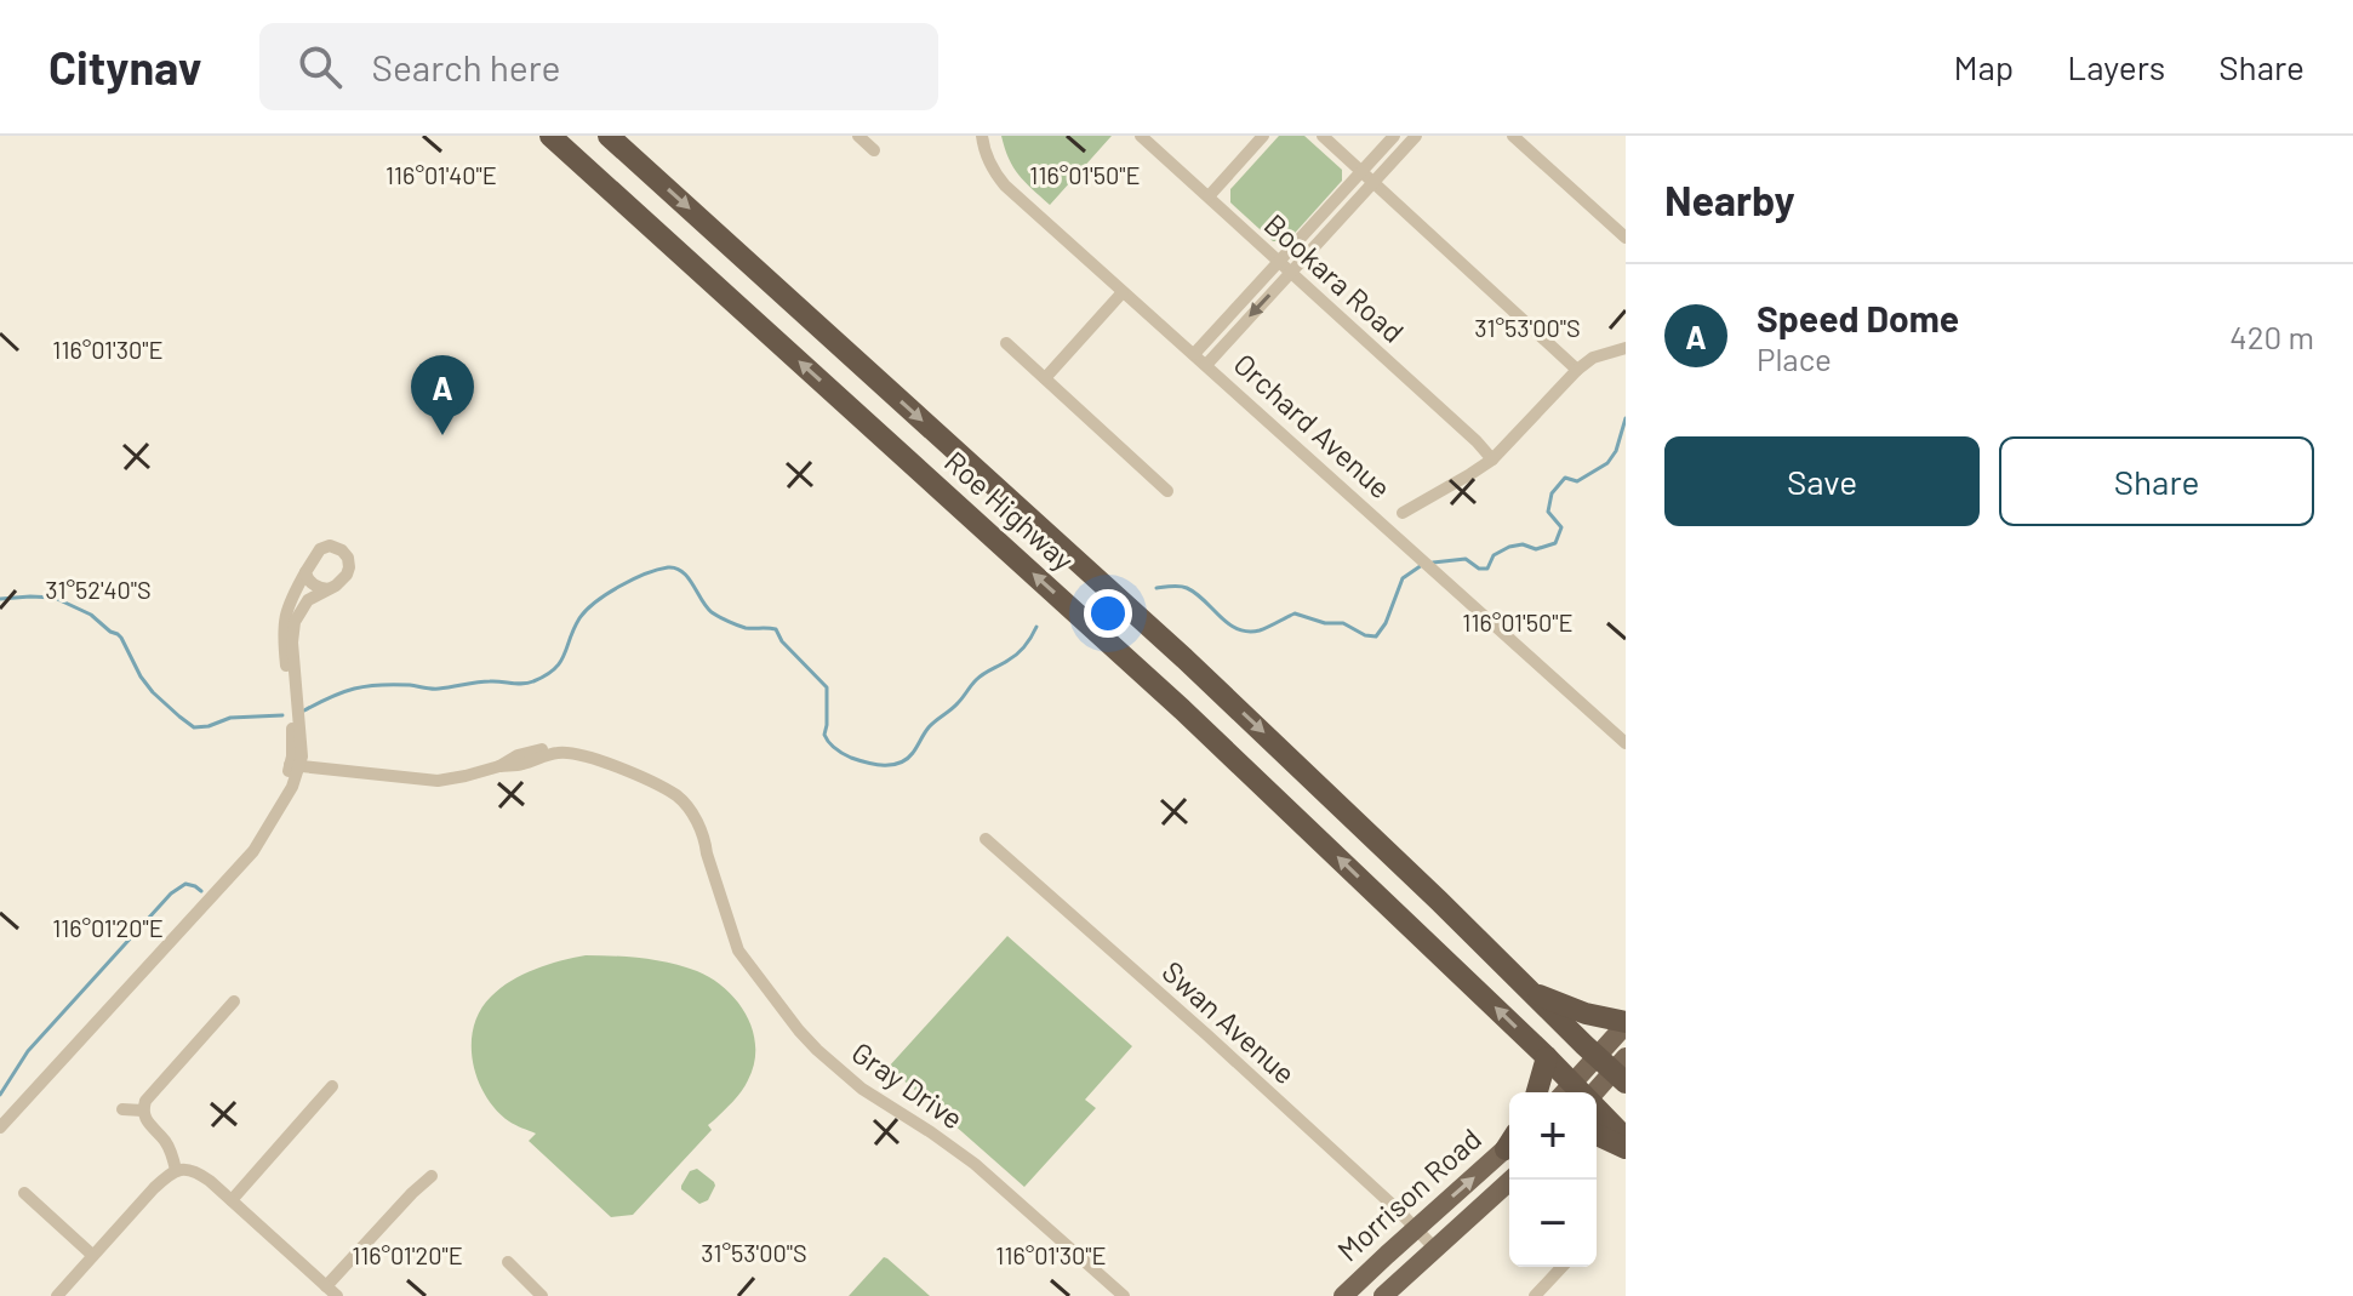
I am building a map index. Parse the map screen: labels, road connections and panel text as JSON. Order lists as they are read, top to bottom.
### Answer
{
  "streets": {
    "highway": ["Roe Highway"],
    "main road": ["Morrison Road"],
    "street": [
      "Bookara Road",
      "Orchard Avenue",
      "Swan Avenue",
      "Gray Drive"
    ]
  },
  "crossings": [
    ["Swan Avenue", "Morrison Road"]
  ],
  "page": {
    "header": "Citynav",
    "search": "Search here",
    "nav": ["Map", "Layers", "Share"],
    "heading": "Nearby",
    "list": [
      {
        "mark": "A",
        "name": "Speed Dome",
        "note": "Place",
        "value": "420 m"
      }
    ],
    "pins": "A",
    "buttons": ["Save", "Share"],
    "map_buttons": ["+", "−"]
  },
  "coordinates": [
    "116°01'40\"E",
    "116°01'50\"E",
    "31°53'00\"S",
    "116°01'30\"E",
    "31°52'40\"S",
    "116°01'20\"E"
  ]
}
